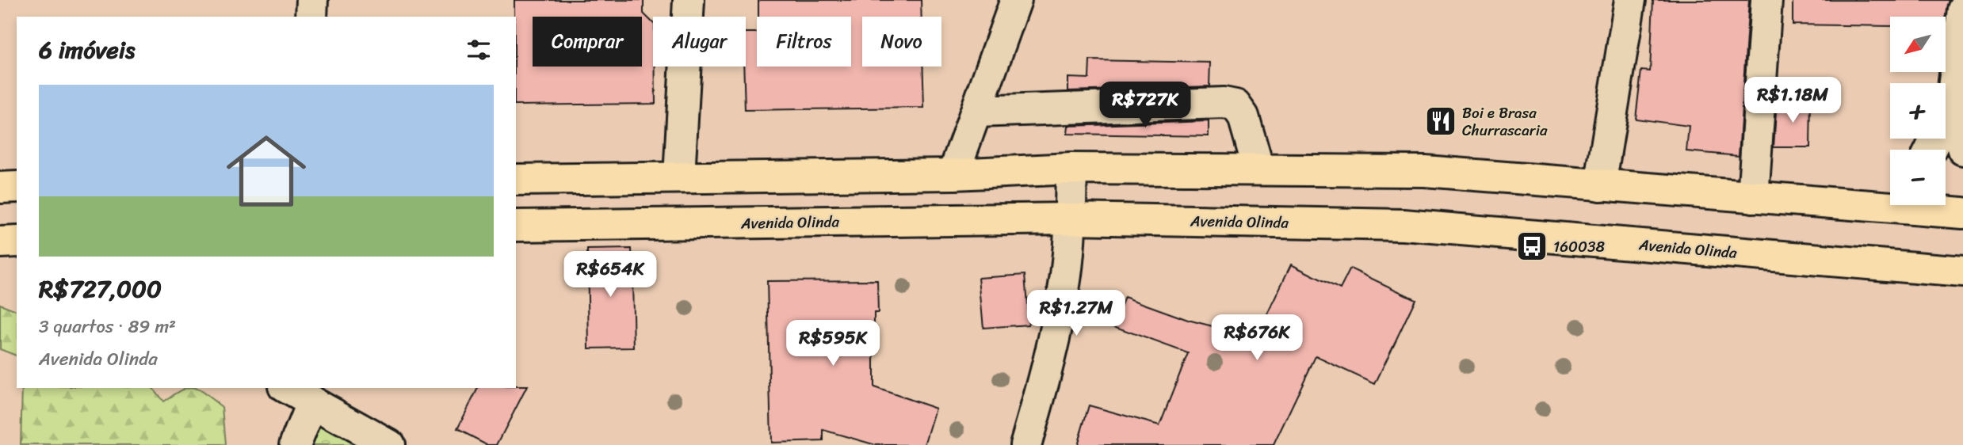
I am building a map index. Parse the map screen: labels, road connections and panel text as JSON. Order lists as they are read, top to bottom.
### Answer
{
  "streets": {
    "main road": ["Avenida Olinda"]
  },
  "places": {
    "restaurant": ["Boi e Brasa Churrascaria"],
    "bus stop": ["160038"]
  },
  "north": "bottom left",
  "page": {
    "map_buttons": ["+", "−"],
    "chip": [
      "Comprar",
      "Alugar",
      "Filtros",
      "Novo"
    ],
    "heading": "6 imóveis",
    "price": [
      "R$1.18M",
      "R$727K",
      "R$654K",
      "R$1.27M",
      "R$676K",
      "R$595K"
    ],
    "list": [
      {
        "name": "R$727,000",
        "note": "3 quartos · 89 m² · Avenida Olinda"
      }
    ]
  }
}
